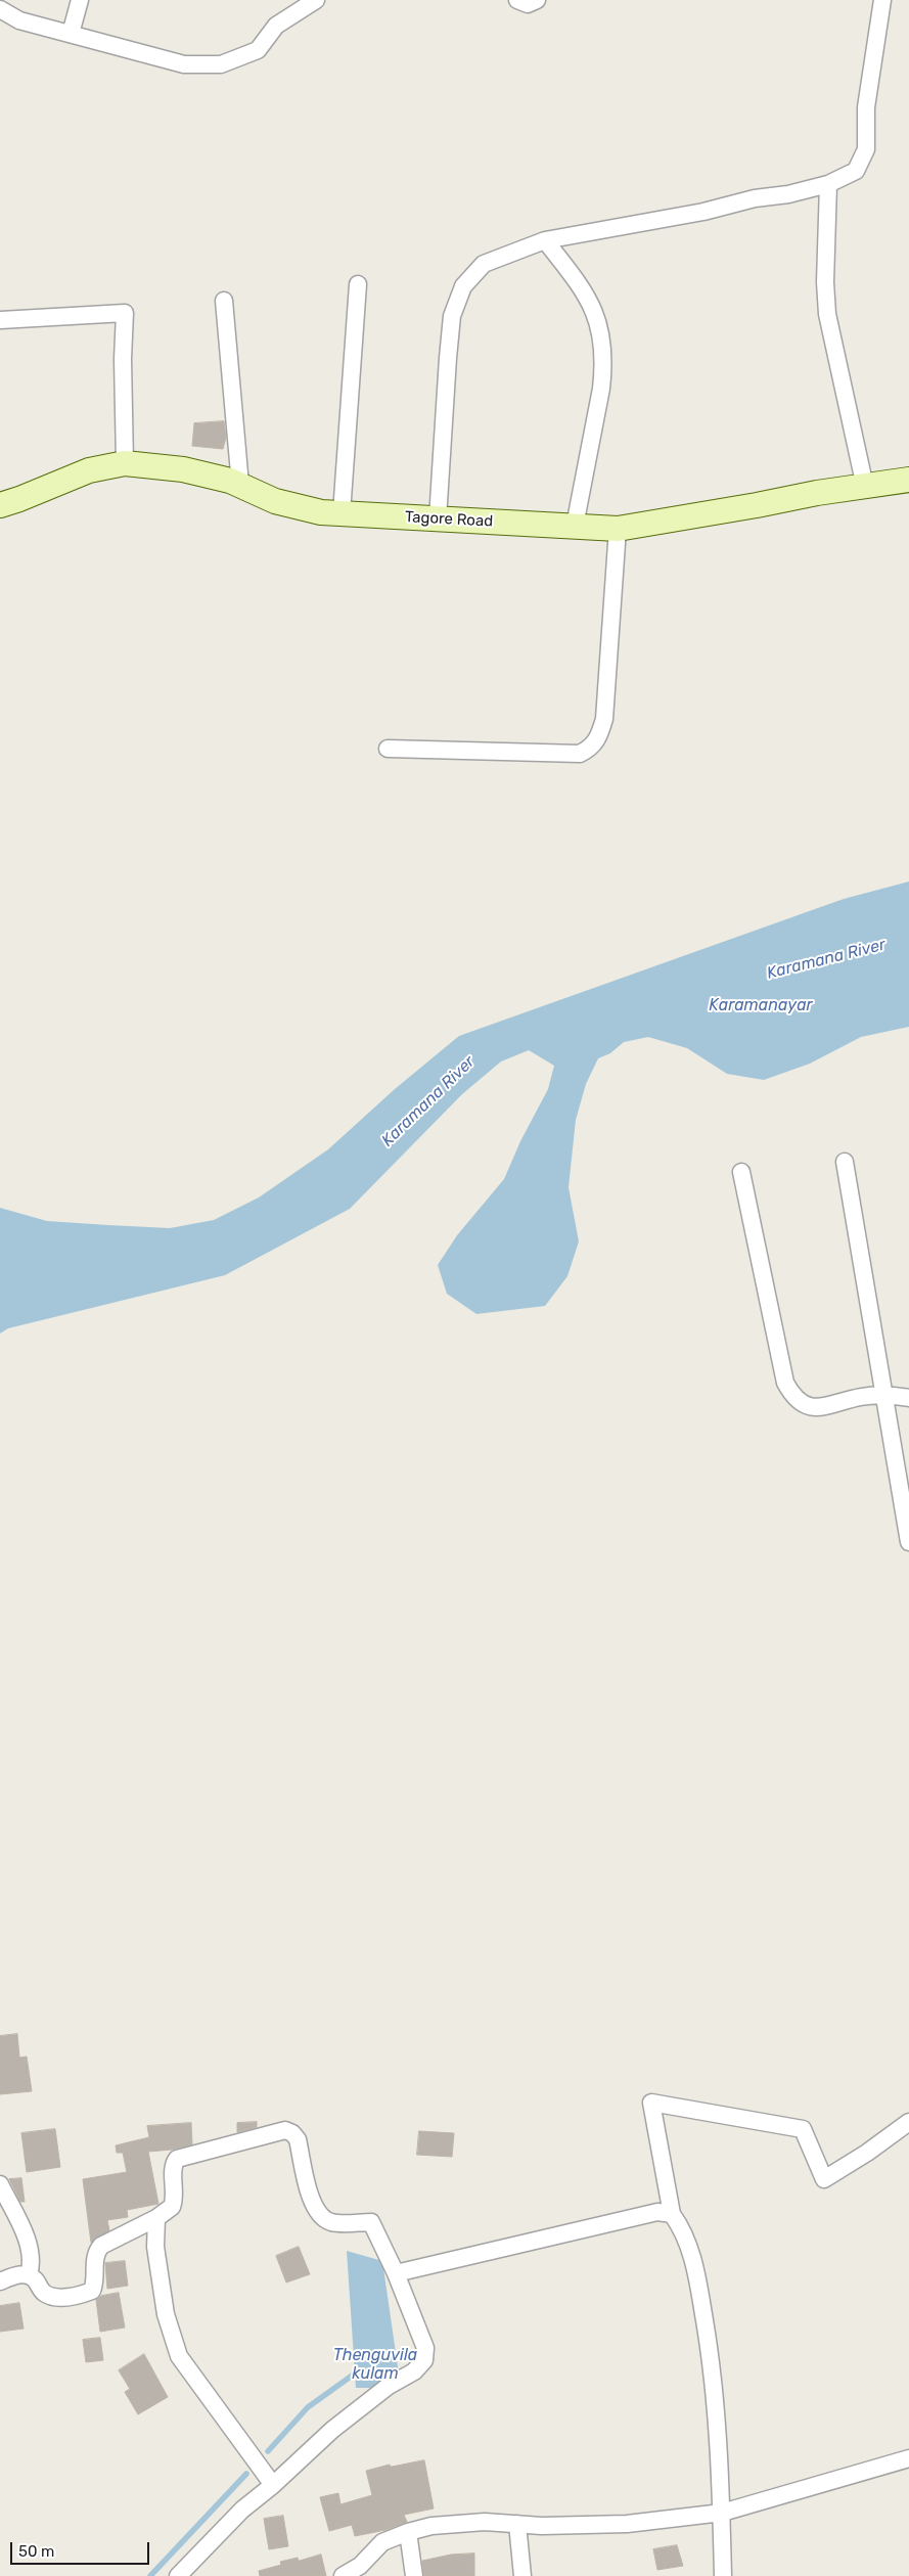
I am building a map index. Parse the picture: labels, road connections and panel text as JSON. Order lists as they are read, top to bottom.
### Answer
{
  "streets": {
    "street": ["Tagore Road"]
  },
  "water": ["Karamana River", "Karamanayar", "Thenguvila kulam"],
  "scale_bar": "50 m"
}
